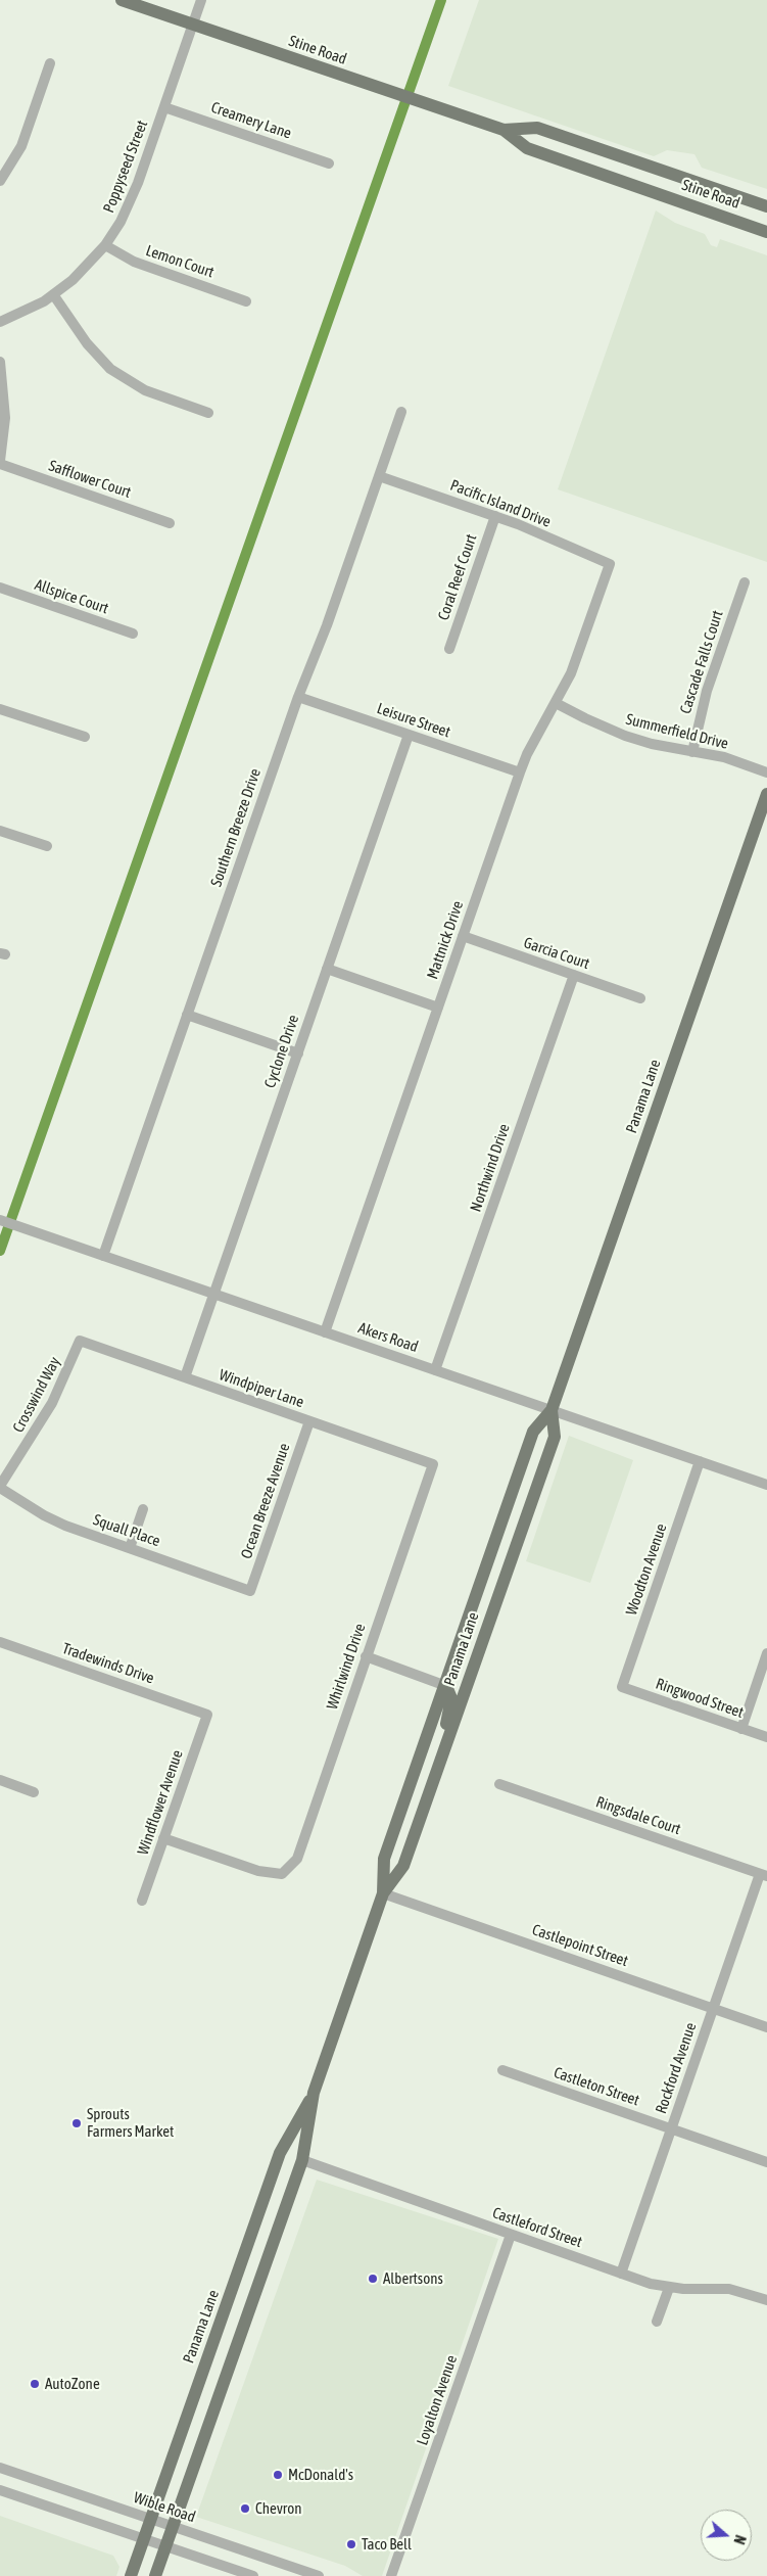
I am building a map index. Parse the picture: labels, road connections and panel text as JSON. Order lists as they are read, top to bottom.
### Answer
{
  "streets": {
    "main road": ["Stine Road", "Panama Lane"],
    "street": [
      "Creamery Lane",
      "Poppyseed Street",
      "Lemon Court",
      "Safflower Court",
      "Pacific Island Drive",
      "Coral Reef Court",
      "Allspice Court",
      "Cascade Falls Court",
      "Leisure Street",
      "Summerfield Drive",
      "Southern Breeze Drive",
      "Mattnick Drive",
      "Garcia Court",
      "Cyclone Drive",
      "Northwind Drive",
      "Akers Road",
      "Windpiper Lane",
      "Crosswind Way",
      "Ocean Breeze Avenue",
      "Squall Place",
      "Woodton Avenue",
      "Tradewinds Drive",
      "Whirlwind Drive",
      "Ringwood Street",
      "Windflower Avenue",
      "Ringsdale Court",
      "Castlepoint Street",
      "Rockford Avenue",
      "Castleton Street",
      "Castleford Street",
      "Loyalton Avenue",
      "Wible Road"
    ]
  },
  "crossings": [
    ["Stine Road", "Poppyseed Street"],
    ["Creamery Lane", "Poppyseed Street"],
    ["Poppyseed Street", "Lemon Court"],
    ["Pacific Island Drive", "Coral Reef Court"],
    ["Pacific Island Drive", "Southern Breeze Drive"],
    ["Pacific Island Drive", "Mattnick Drive"],
    ["Cascade Falls Court", "Summerfield Drive"],
    ["Leisure Street", "Southern Breeze Drive"],
    ["Leisure Street", "Mattnick Drive"],
    ["Leisure Street", "Cyclone Drive"],
    ["Summerfield Drive", "Mattnick Drive"],
    ["Southern Breeze Drive", "Akers Road"],
    ["Mattnick Drive", "Garcia Court"],
    ["Mattnick Drive", "Akers Road"],
    ["Garcia Court", "Northwind Drive"],
    ["Cyclone Drive", "Akers Road"],
    ["Cyclone Drive", "Windpiper Lane"],
    ["Panama Lane", "Akers Road"],
    ["Panama Lane", "Castlepoint Street"],
    ["Panama Lane", "Castleford Street"],
    ["Panama Lane", "Wible Road"],
    ["Northwind Drive", "Akers Road"],
    ["Akers Road", "Woodton Avenue"],
    ["Windpiper Lane", "Crosswind Way"],
    ["Windpiper Lane", "Ocean Breeze Avenue"],
    ["Windpiper Lane", "Whirlwind Drive"],
    ["Crosswind Way", "Squall Place"],
    ["Ocean Breeze Avenue", "Squall Place"],
    ["Woodton Avenue", "Ringwood Street"],
    ["Tradewinds Drive", "Windflower Avenue"],
    ["Whirlwind Drive", "Windflower Avenue"],
    ["Ringsdale Court", "Rockford Avenue"],
    ["Castlepoint Street", "Rockford Avenue"],
    ["Rockford Avenue", "Castleton Street"],
    ["Rockford Avenue", "Castleford Street"],
    ["Castleford Street", "Loyalton Avenue"]
  ],
  "places": [
    "Sprouts Farmers Market",
    "Albertsons",
    "AutoZone",
    "McDonald's",
    "Chevron",
    "Taco Bell"
  ],
  "north": "right"
}
